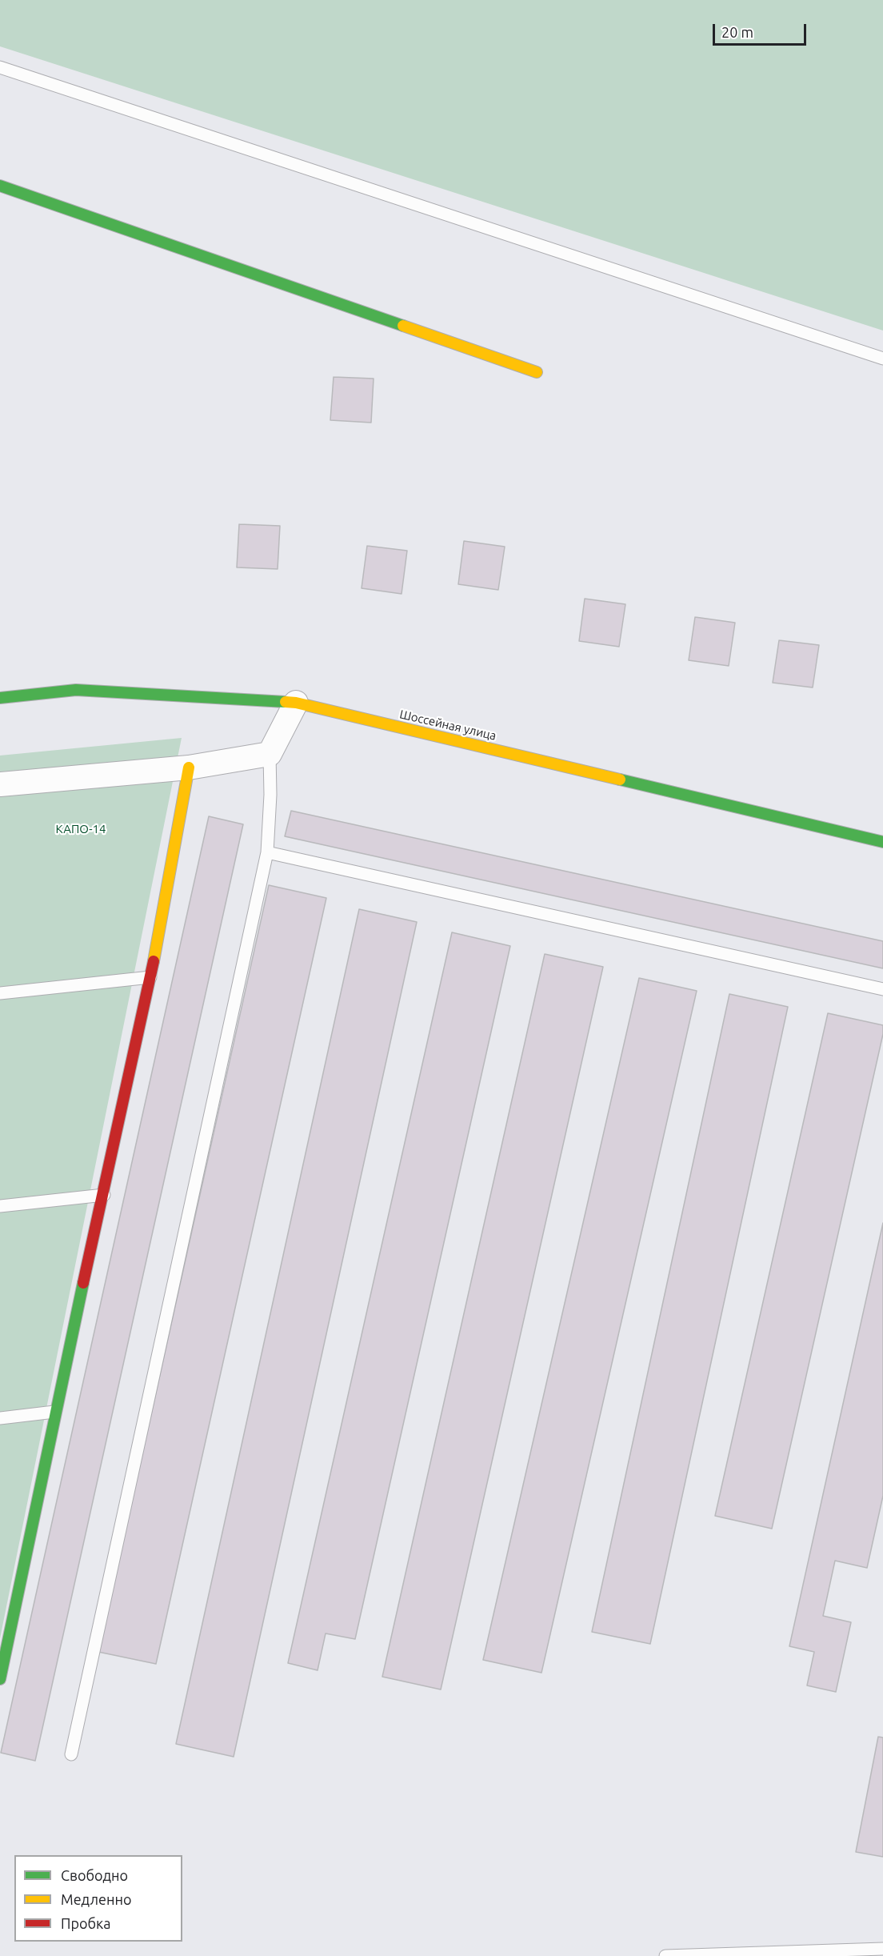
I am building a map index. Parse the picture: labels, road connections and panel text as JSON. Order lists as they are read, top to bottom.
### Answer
{
  "streets": {
    "street": ["Шоссейная улица"]
  },
  "parks": ["КАПО-14"],
  "legend": ["Свободно", "Медленно", "Пробка"],
  "scale_bar": "20 m"
}
